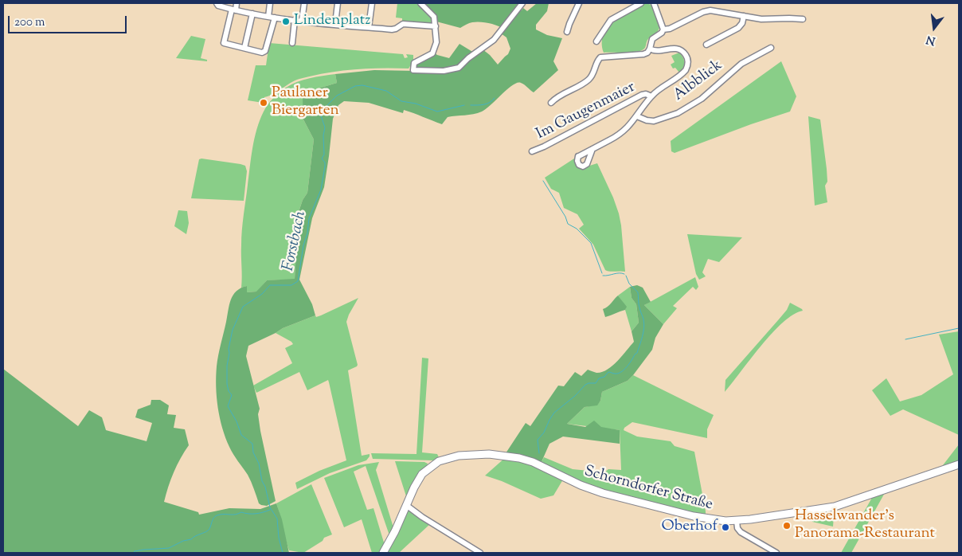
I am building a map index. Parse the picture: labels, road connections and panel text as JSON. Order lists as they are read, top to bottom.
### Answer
{
  "streets": {
    "main road": ["Schorndorfer Straße"],
    "street": ["Albblick", "Im Gaugenmaier"]
  },
  "water": ["Forstbach"],
  "places": [
    "Lindenplatz",
    "Paulaner Biergarten",
    "Hasselwander's Panorama-Restaurant",
    "Oberhof"
  ],
  "scale_bar": "200 m",
  "north": "bottom"
}
